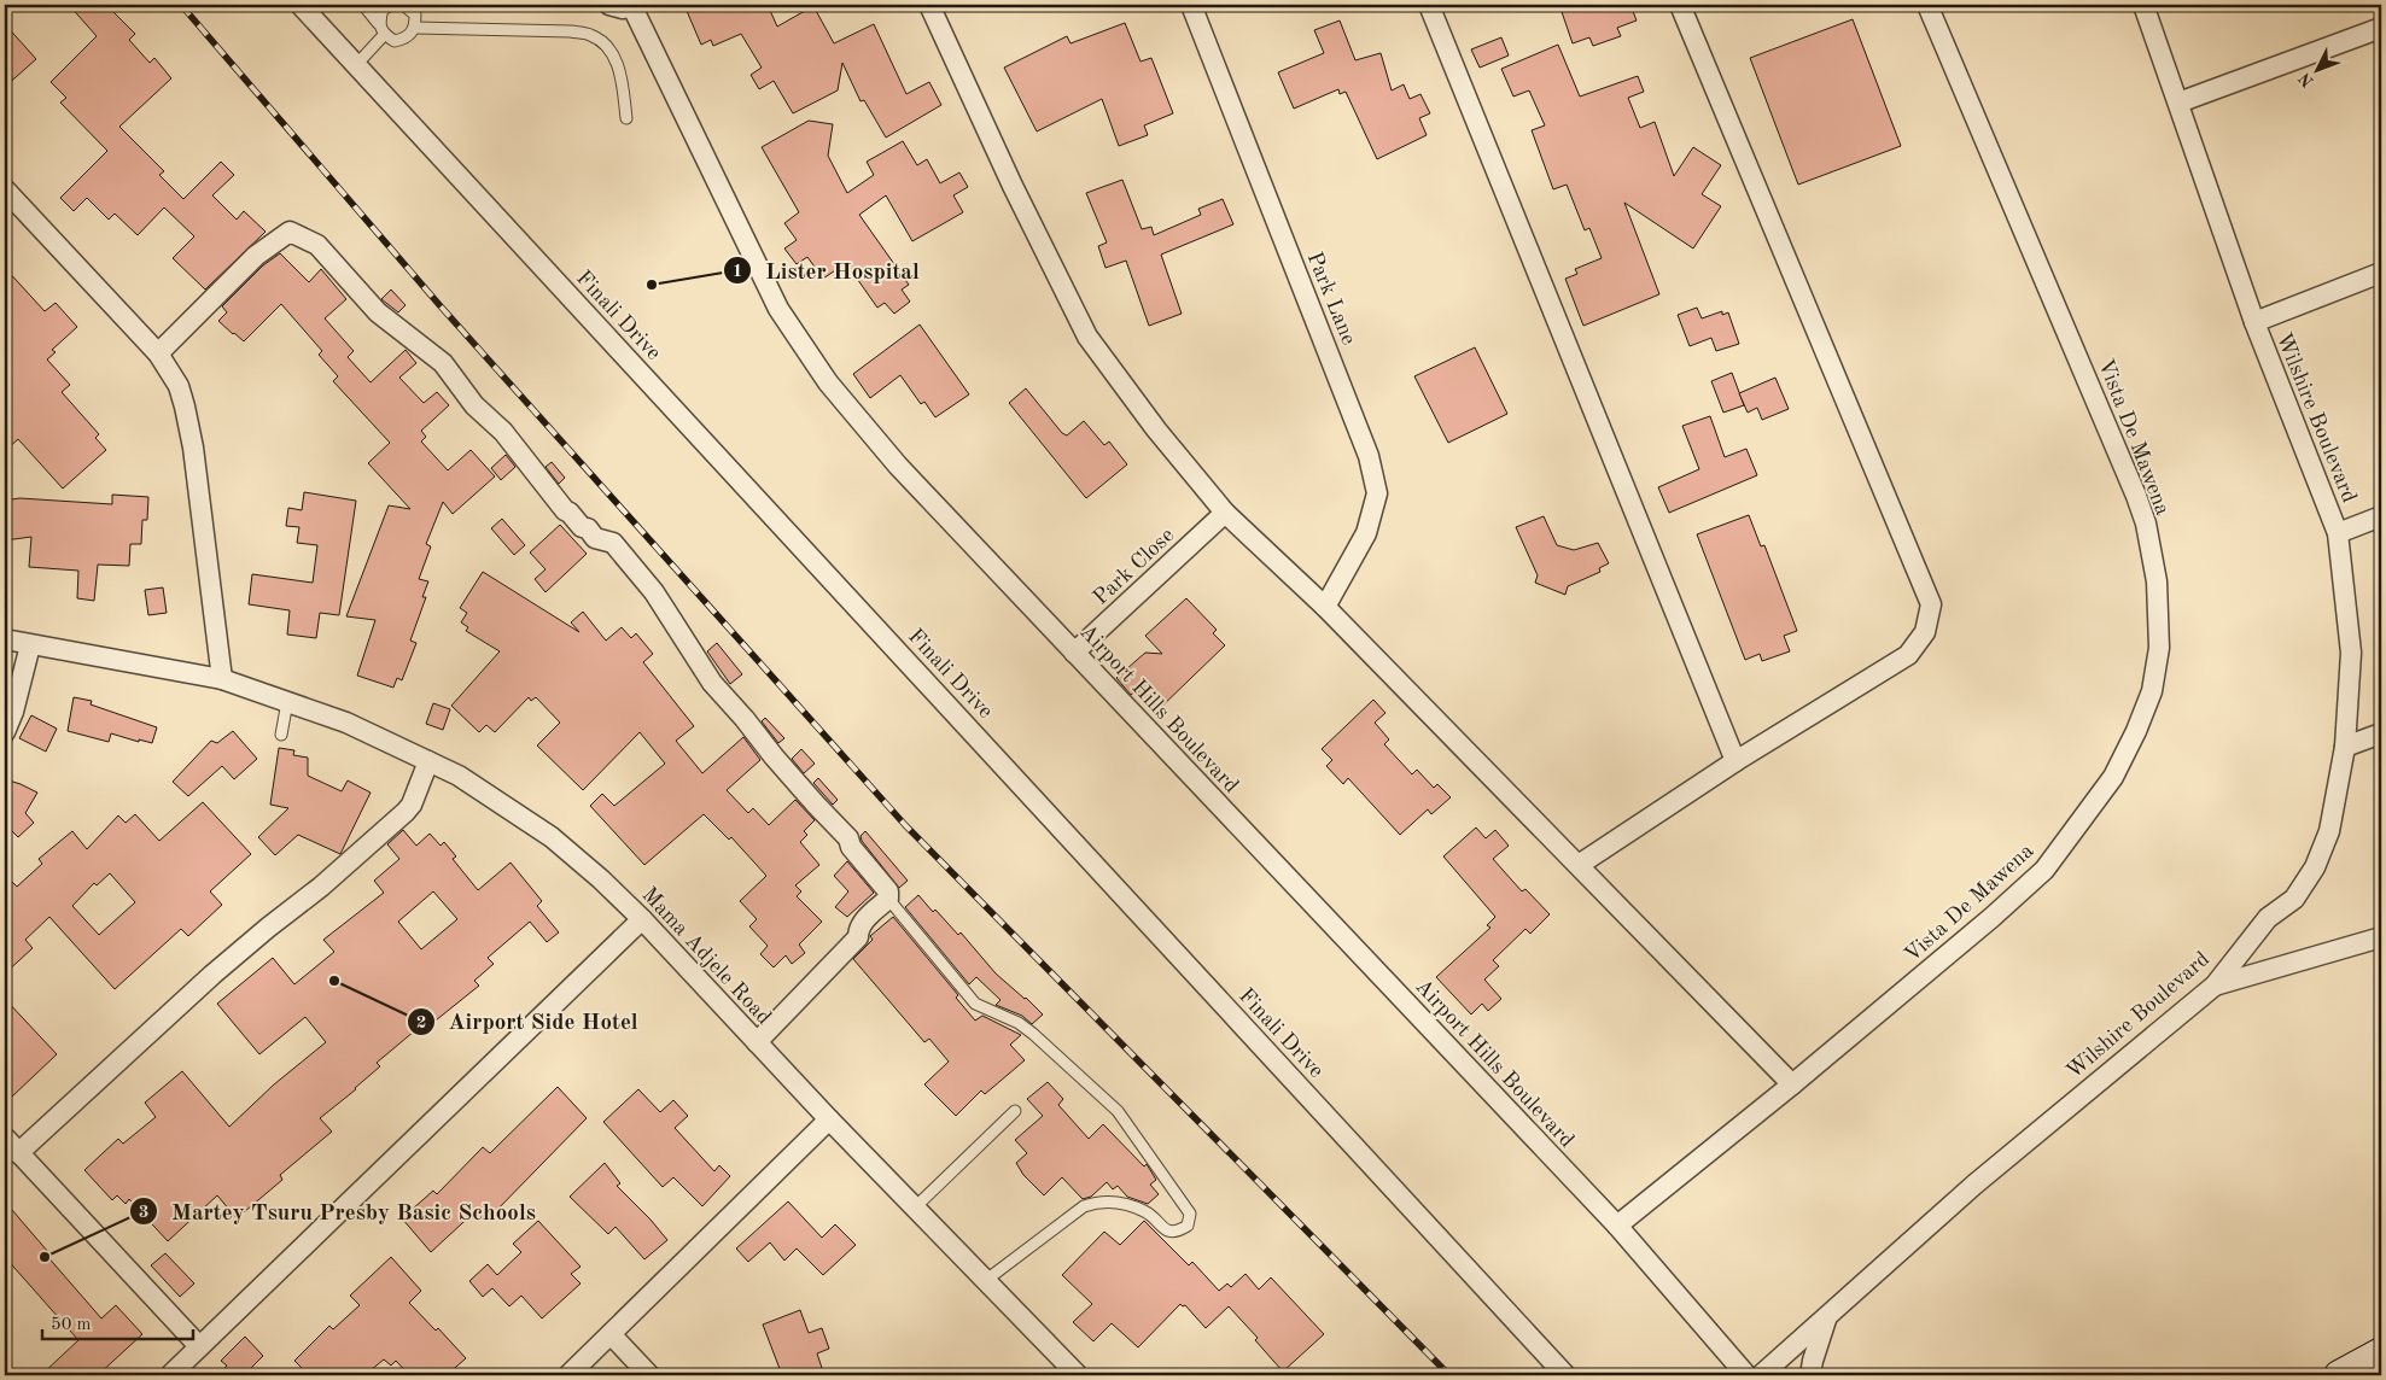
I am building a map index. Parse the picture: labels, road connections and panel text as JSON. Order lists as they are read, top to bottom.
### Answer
{
  "streets": {
    "street": [
      "Park Lane",
      "Finali Drive",
      "Wilshire Boulevard",
      "Vista De Mawena",
      "Park Close",
      "Airport Hills Boulevard",
      "Mama Adjele Road"
    ]
  },
  "crossings": [
    ["Vista De Mawena", "Airport Hills Boulevard"],
    ["Park Close", "Airport Hills Boulevard"]
  ],
  "places": ["Lister Hospital", "Airport Side Hotel", "Martey Tsuru Presby Basic Schools"],
  "scale_bar": "50 m",
  "north": "bottom left"
}
